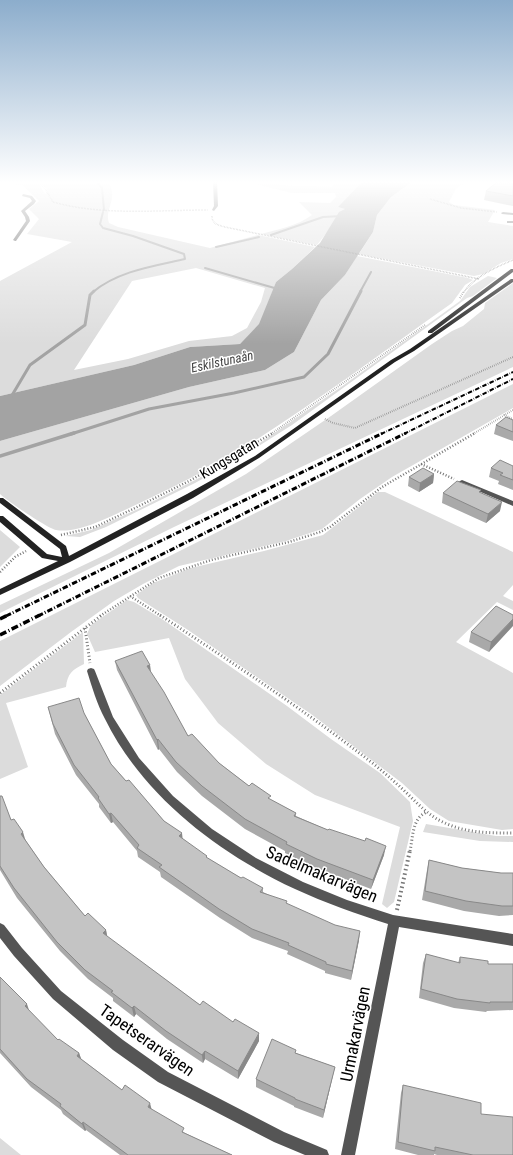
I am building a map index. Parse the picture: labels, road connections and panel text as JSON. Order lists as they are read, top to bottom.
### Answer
{
  "streets": {
    "main road": ["Kungsgatan"],
    "street": ["Sadelmakarvägen", "Urmakarvägen", "Tapetserarvägen"]
  },
  "crossings": [
    ["Sadelmakarvägen", "Urmakarvägen"]
  ],
  "water": ["Eskilstunaån"]
}
